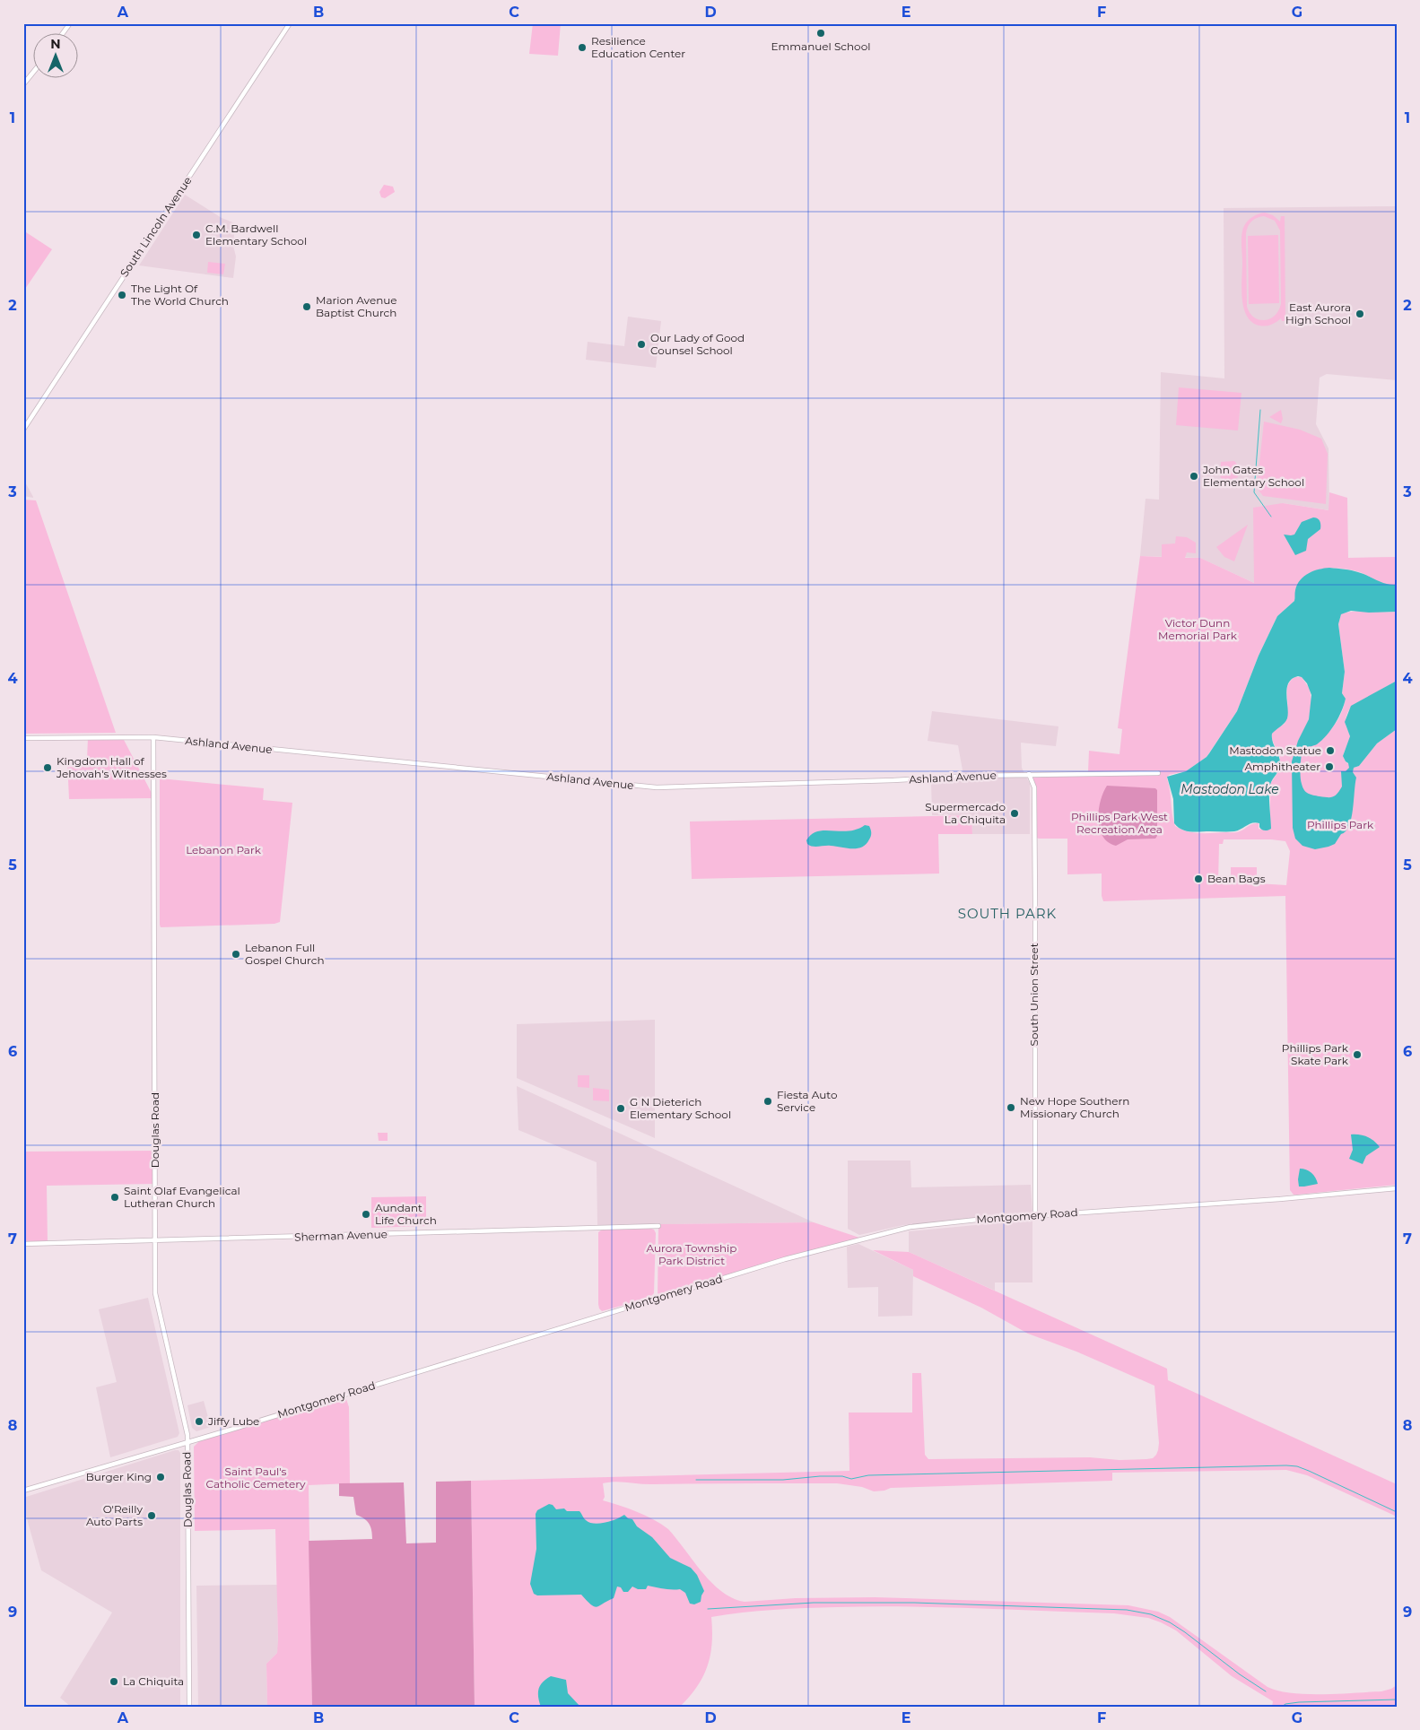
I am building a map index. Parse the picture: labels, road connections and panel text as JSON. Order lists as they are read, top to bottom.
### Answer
{
  "streets": {
    "street": [
      "South Lincoln Avenue",
      "Ashland Avenue",
      "South Union Street",
      "Douglas Road",
      "Montgomery Road",
      "Sherman Avenue"
    ]
  },
  "crossings": [
    ["Ashland Avenue", "South Union Street"],
    ["Ashland Avenue", "Douglas Road"],
    ["South Union Street", "Montgomery Road"],
    ["Douglas Road", "Montgomery Road"],
    ["Douglas Road", "Sherman Avenue"]
  ],
  "districts": ["SOUTH PARK"],
  "water": ["Mastodon Lake"],
  "parks": [
    "Victor Dunn Memorial Park",
    "Phillips Park West Recreation Area",
    "Phillips Park",
    "Lebanon Park",
    "Aurora Township Park District",
    "Saint Paul's Catholic Cemetery"
  ],
  "places": [
    "Emmanuel School",
    "Resilience Education Center",
    "C.M. Bardwell Elementary School",
    "The Light Of The World Church",
    "Marion Avenue Baptist Church",
    "East Aurora High School",
    "Our Lady of Good Counsel School",
    "John Gates Elementary School",
    "Mastodon Statue",
    "Amphitheater",
    "Kingdom Hall of Jehovah's Witnesses",
    "Supermercado La Chiquita",
    "Bean Bags",
    "Lebanon Full Gospel Church",
    "Phillips Park Skate Park",
    "Fiesta Auto Service",
    "New Hope Southern Missionary Church",
    "G N Dieterich Elementary School",
    "Saint Olaf Evangelical Lutheran Church",
    "Aundant Life Church",
    "Jiffy Lube",
    "Burger King",
    "O'Reilly Auto Parts",
    "La Chiquita"
  ],
  "north": "top",
  "grid": {
    "columns": [
      "A",
      "B",
      "C",
      "D",
      "E",
      "F",
      "G"
    ],
    "rows": [
      "1",
      "2",
      "3",
      "4",
      "5",
      "6",
      "7",
      "8",
      "9"
    ]
  }
}
